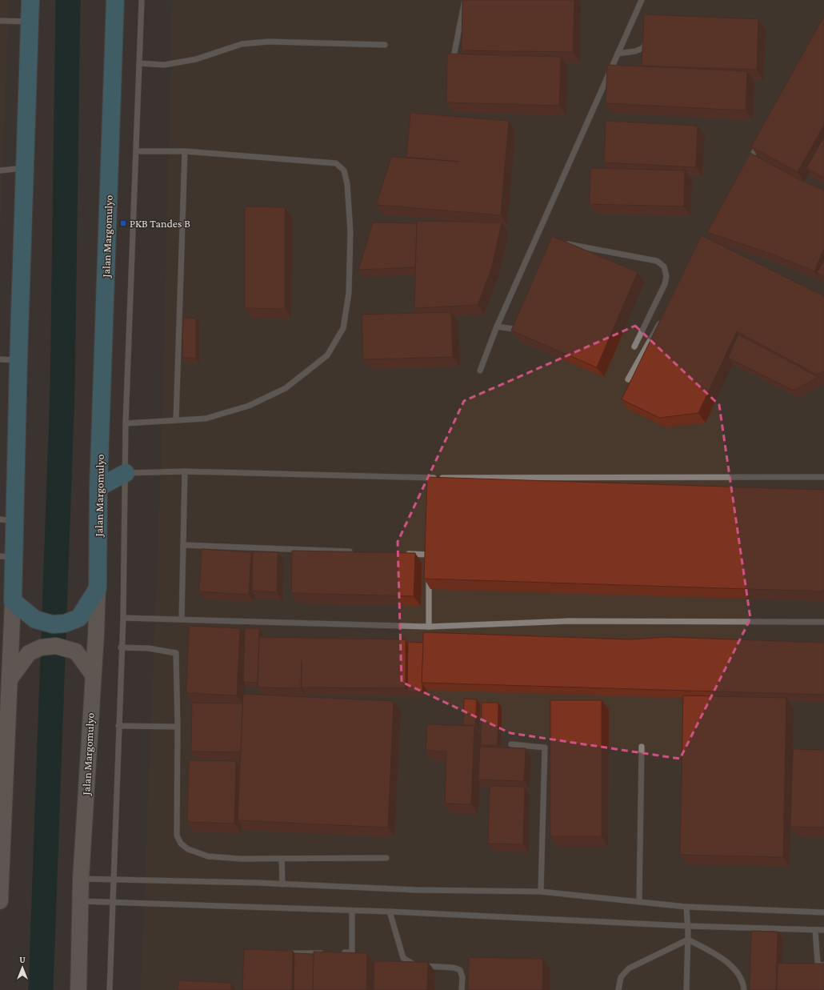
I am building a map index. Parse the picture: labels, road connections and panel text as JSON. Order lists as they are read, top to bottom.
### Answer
{
  "streets": {
    "highway": ["Jalan Margomulyo"]
  },
  "places": {
    "transit": ["PKB Tandes B"]
  },
  "north": "top"
}
